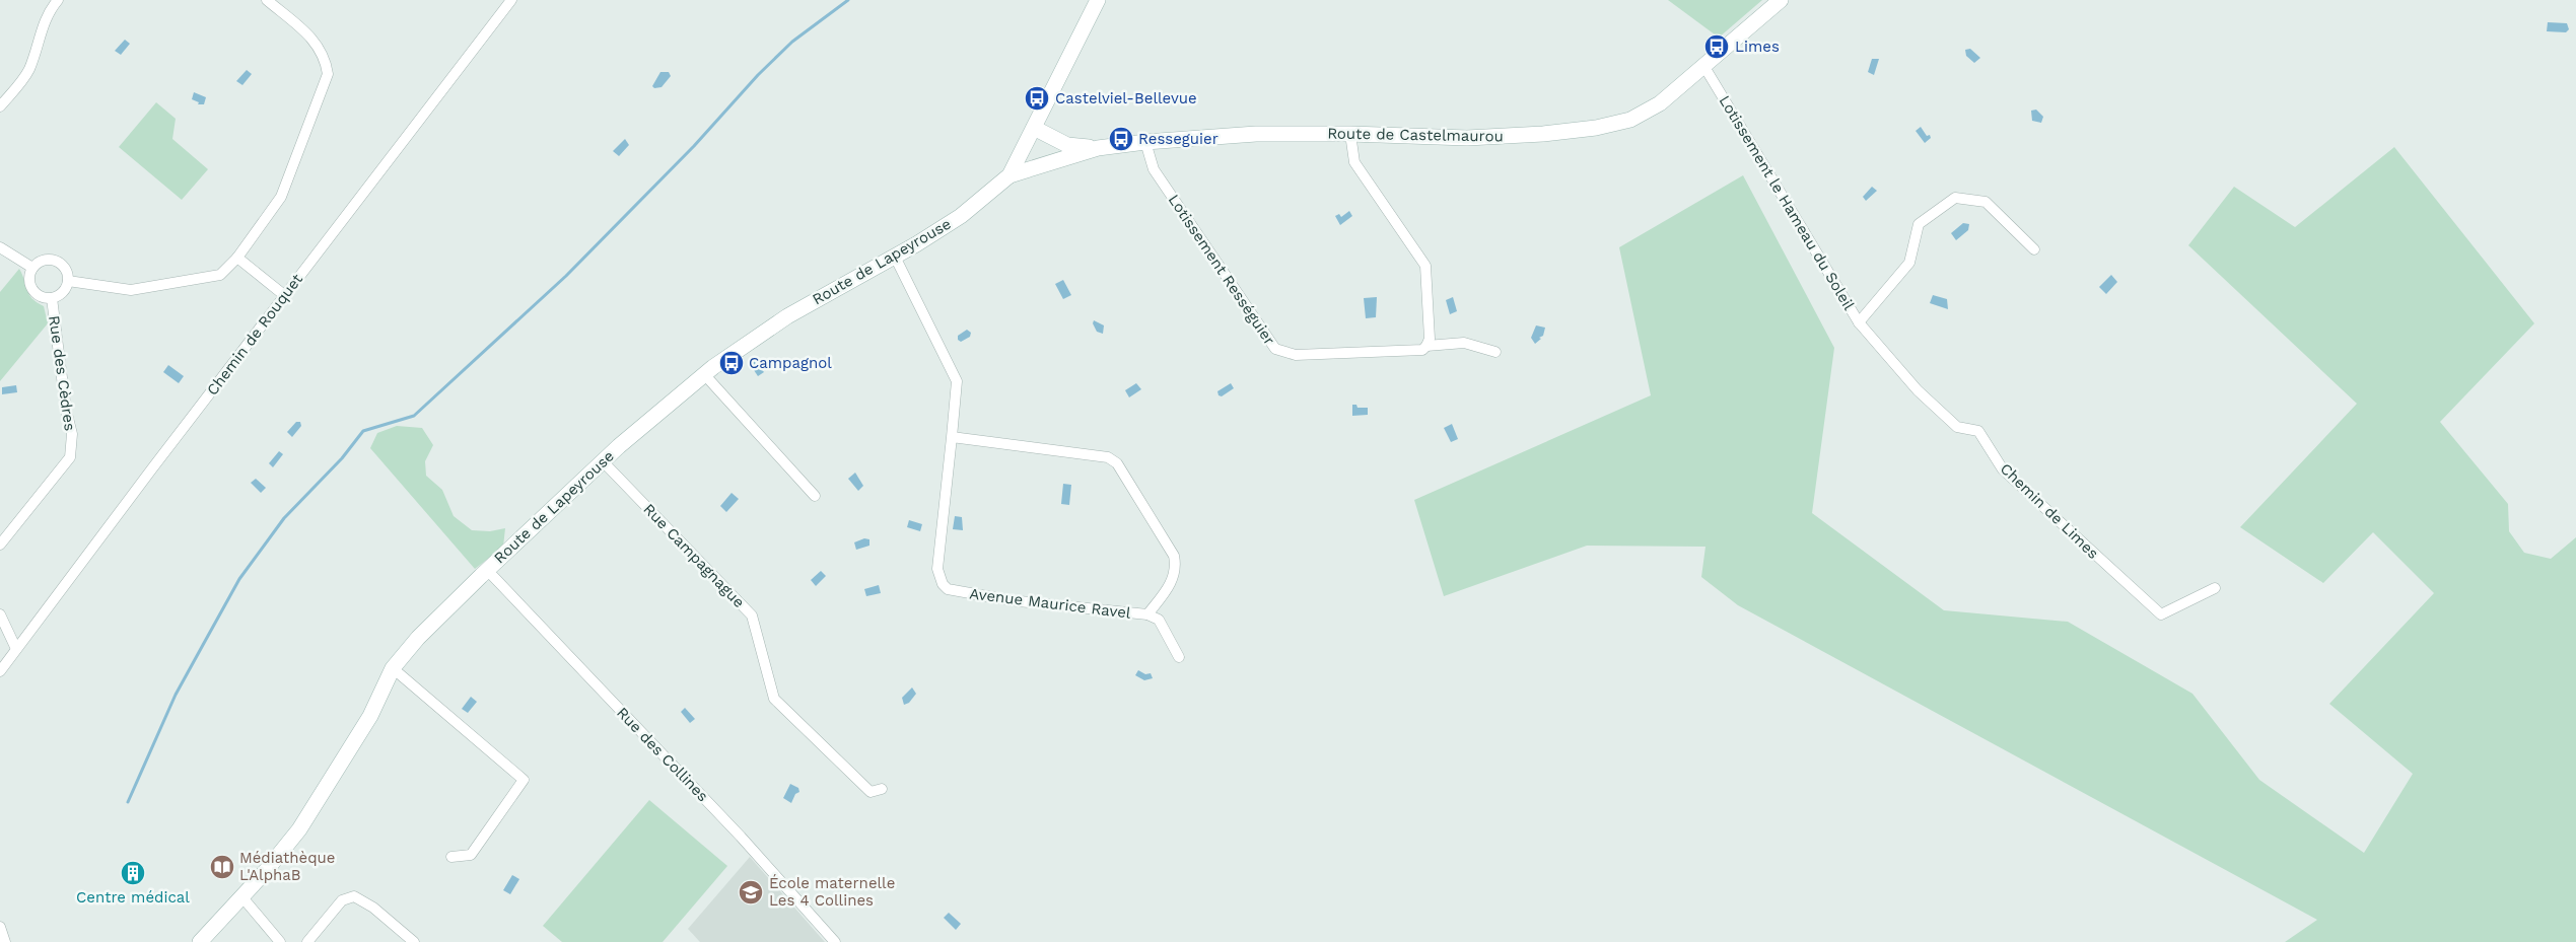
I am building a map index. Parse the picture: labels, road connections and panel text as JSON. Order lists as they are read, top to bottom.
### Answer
{
  "streets": {
    "street": [
      "Route de Castelmaurou",
      "Lotissement le Hameau du Soleil",
      "Route de Lapeyrouse",
      "Lotissement Rességuier",
      "Chemin de Rouquet",
      "Rue des Cèdres",
      "Chemin de Limes",
      "Rue Campagnague",
      "Avenue Maurice Ravel",
      "Rue des Collines"
    ]
  },
  "crossings": [
    ["Route de Castelmaurou", "Lotissement le Hameau du Soleil"],
    ["Route de Castelmaurou", "Route de Lapeyrouse"],
    ["Route de Castelmaurou", "Lotissement Rességuier"],
    ["Lotissement le Hameau du Soleil", "Chemin de Limes"],
    ["Route de Lapeyrouse", "Rue Campagnague"],
    ["Route de Lapeyrouse", "Avenue Maurice Ravel"],
    ["Route de Lapeyrouse", "Rue des Collines"]
  ],
  "places": {
    "bus stop": [
      "Limes",
      "Castelviel-Bellevue",
      "Resseguier",
      "Campagnol"
    ],
    "library": ["Médiathèque L'AlphaB"],
    "building": ["Centre médical"],
    "school or university": ["École maternelle Les 4 Collines"]
  }
}
